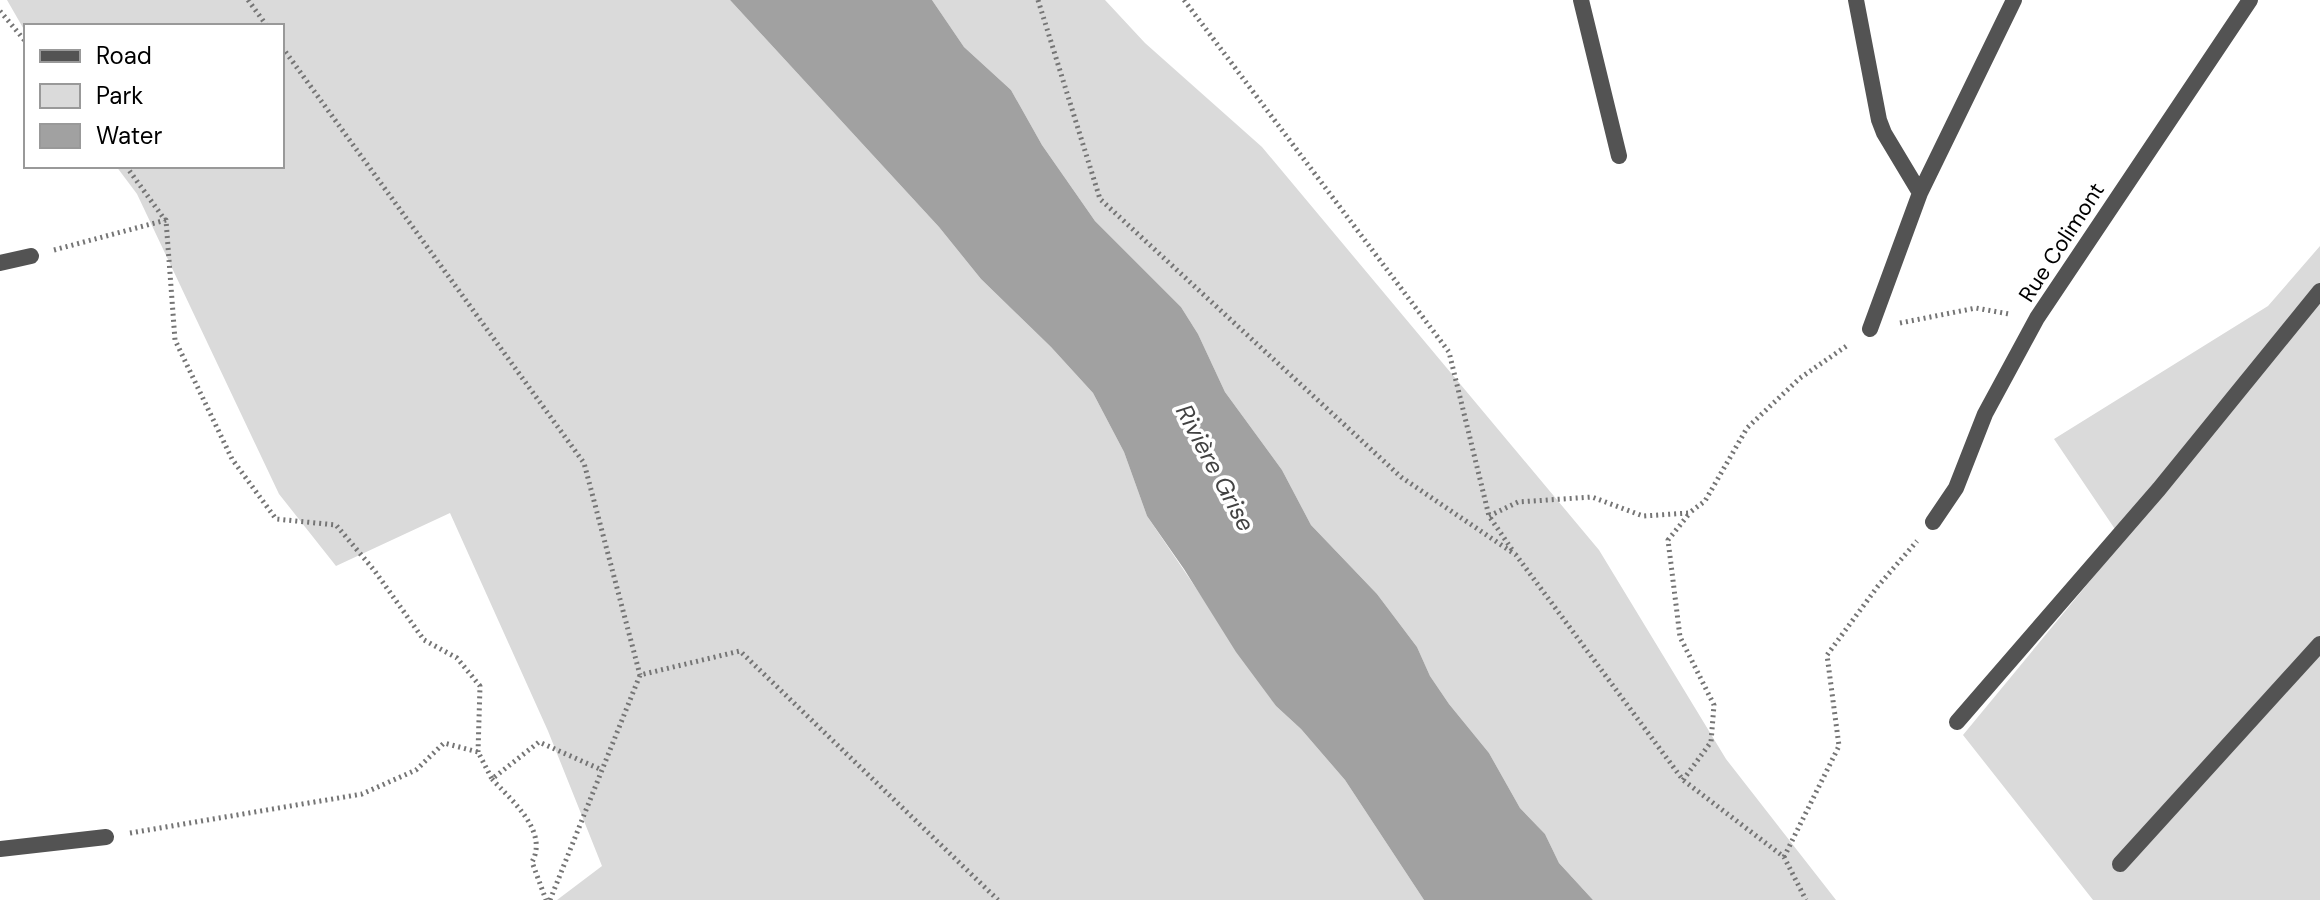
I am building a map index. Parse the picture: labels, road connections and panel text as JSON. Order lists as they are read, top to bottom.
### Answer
{
  "streets": {
    "street": ["Rue Colimont"]
  },
  "water": ["Rivière Grise"],
  "legend": ["Road", "Park", "Water"]
}
